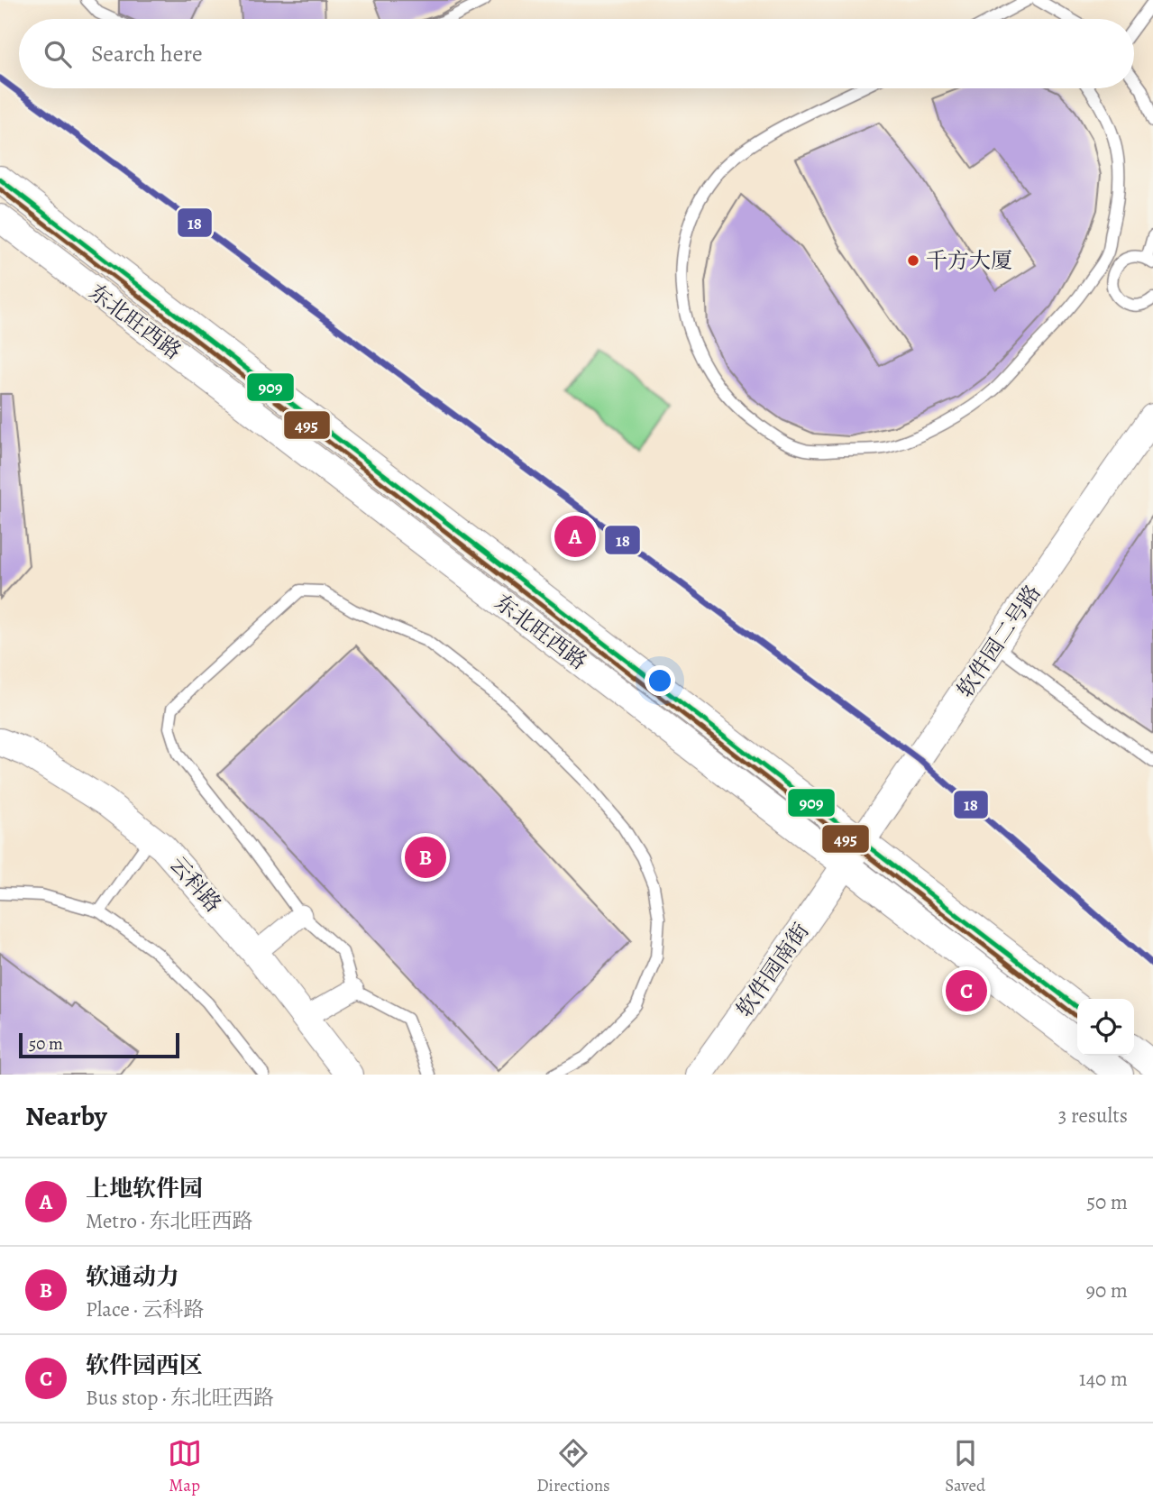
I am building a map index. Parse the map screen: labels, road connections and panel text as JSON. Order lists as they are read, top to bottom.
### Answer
{
  "streets": {
    "street": [
      "东北旺西路",
      "软件园二号路",
      "云科路",
      "软件园南街"
    ]
  },
  "crossings": [
    ["东北旺西路", "软件园二号路"],
    ["东北旺西路", "软件园南街"],
    ["软件园二号路", "软件园南街"]
  ],
  "places": ["千方大厦"],
  "lines": ["transit line 18", "transit line 909", "transit line 495"],
  "scale_bar": "50 m",
  "page": {
    "search": "Search here",
    "pins": ["A", "B", "C"],
    "scale": "50 m",
    "heading": ["Nearby", "3 results"],
    "list": [
      {
        "mark": "A",
        "name": "上地软件园",
        "note": "Metro · 东北旺西路",
        "value": "50 m"
      },
      {
        "mark": "B",
        "name": "软通动力",
        "note": "Place · 云科路",
        "value": "90 m"
      },
      {
        "mark": "C",
        "name": "软件园西区",
        "note": "Bus stop · 东北旺西路",
        "value": "140 m"
      }
    ],
    "nav": ["Map", "Directions", "Saved"]
  }
}
